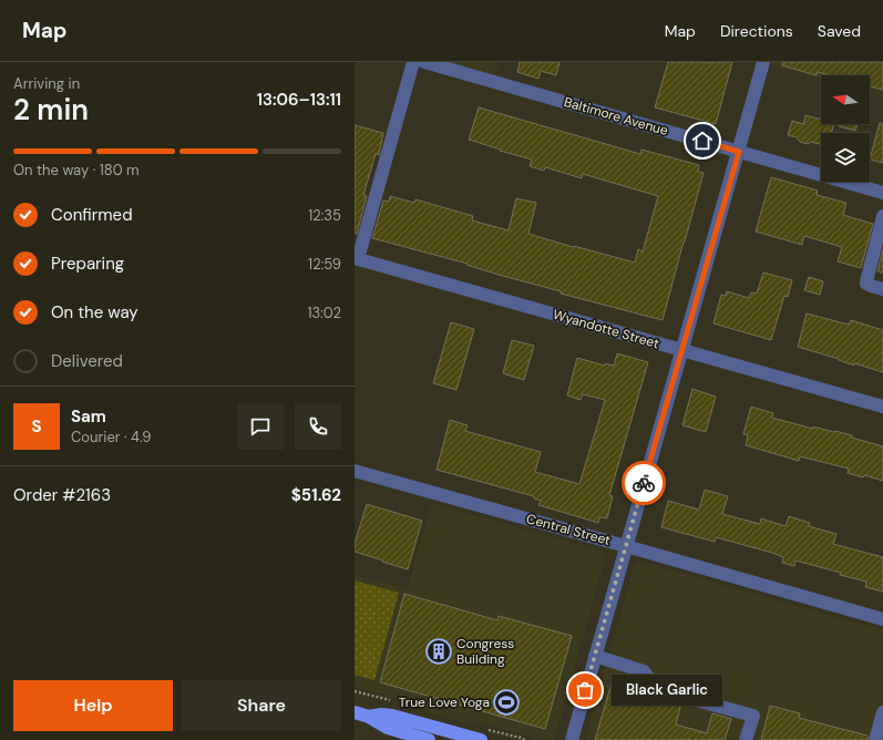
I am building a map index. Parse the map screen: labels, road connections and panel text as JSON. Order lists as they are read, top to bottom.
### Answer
{
  "streets": {
    "street": ["Baltimore Avenue", "Wyandotte Street", "Central Street"]
  },
  "places": {
    "building": ["Congress Building"],
    "other": ["Black Garlic"],
    "sports": ["True Love Yoga"]
  },
  "north": "left",
  "page": {
    "header": "Map",
    "nav": ["Map", "Directions", "Saved"],
    "heading": ["2 min", "Arriving in", "13:06–13:11"],
    "panel": [
      "Sam",
      "Courier · 4.9",
      "Order #2163",
      "$51.62"
    ],
    "bar": "On the way · 180 m",
    "list": [
      ["Confirmed", "12:35"],
      ["Preparing", "12:59"],
      ["On the way", "13:02"],
      "Delivered"
    ],
    "round": "S",
    "buttons": ["Help", "Share"],
    "bubble": "Black Garlic"
  }
}
